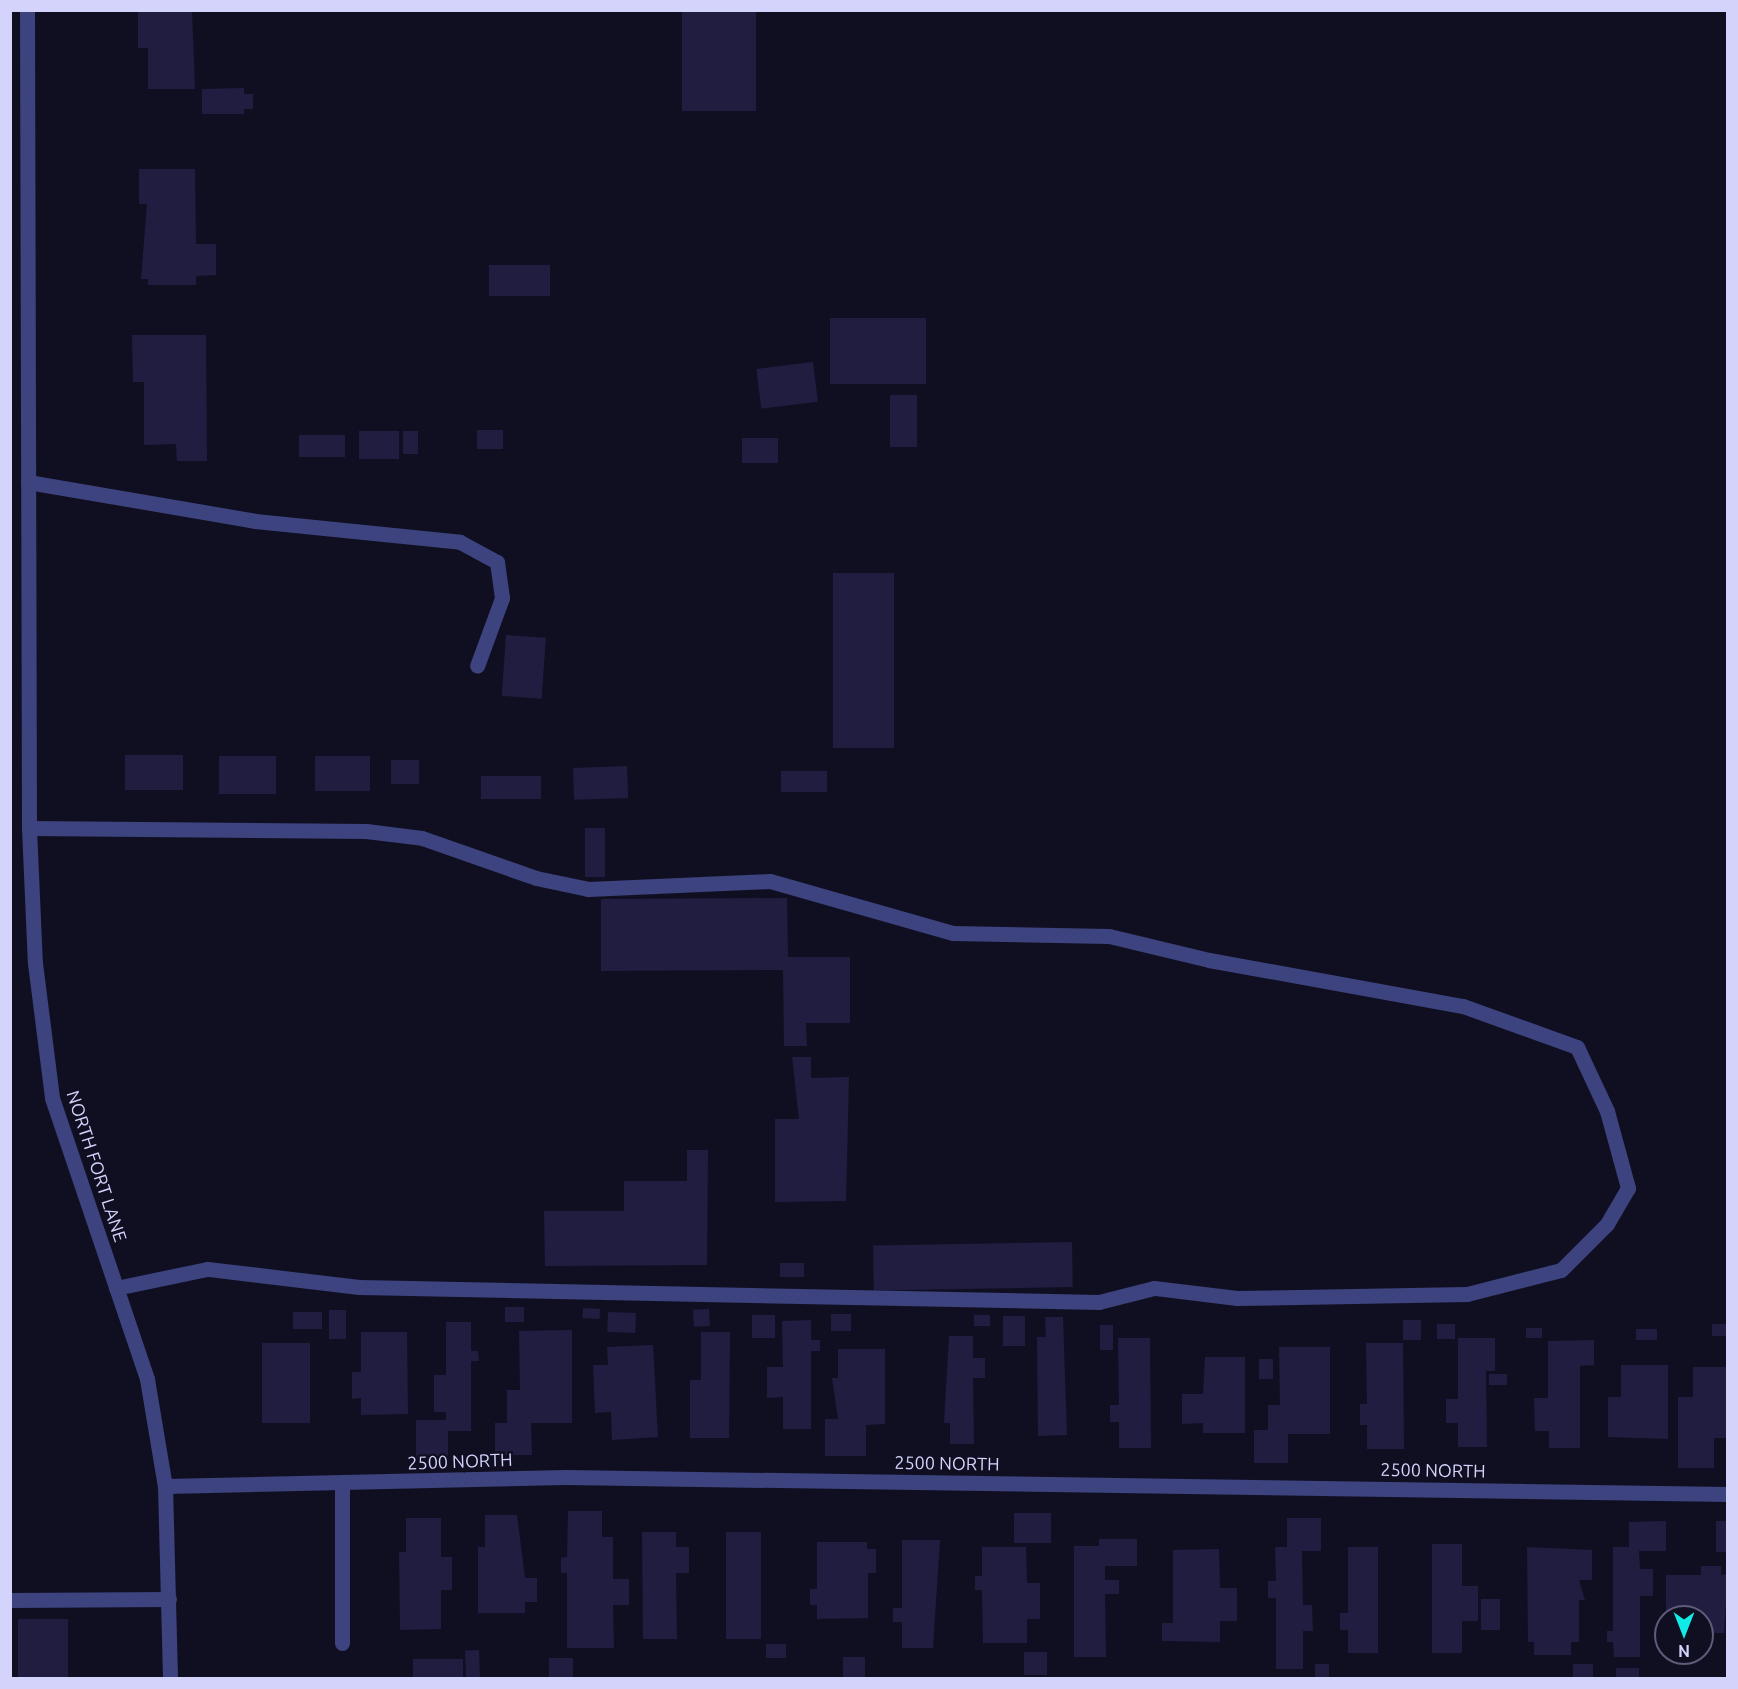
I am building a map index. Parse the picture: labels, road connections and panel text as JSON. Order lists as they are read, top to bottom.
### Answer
{
  "streets": {
    "street": ["NORTH FORT LANE", "2500 NORTH"]
  },
  "crossings": [
    ["NORTH FORT LANE", "2500 NORTH"]
  ],
  "north": "bottom"
}
